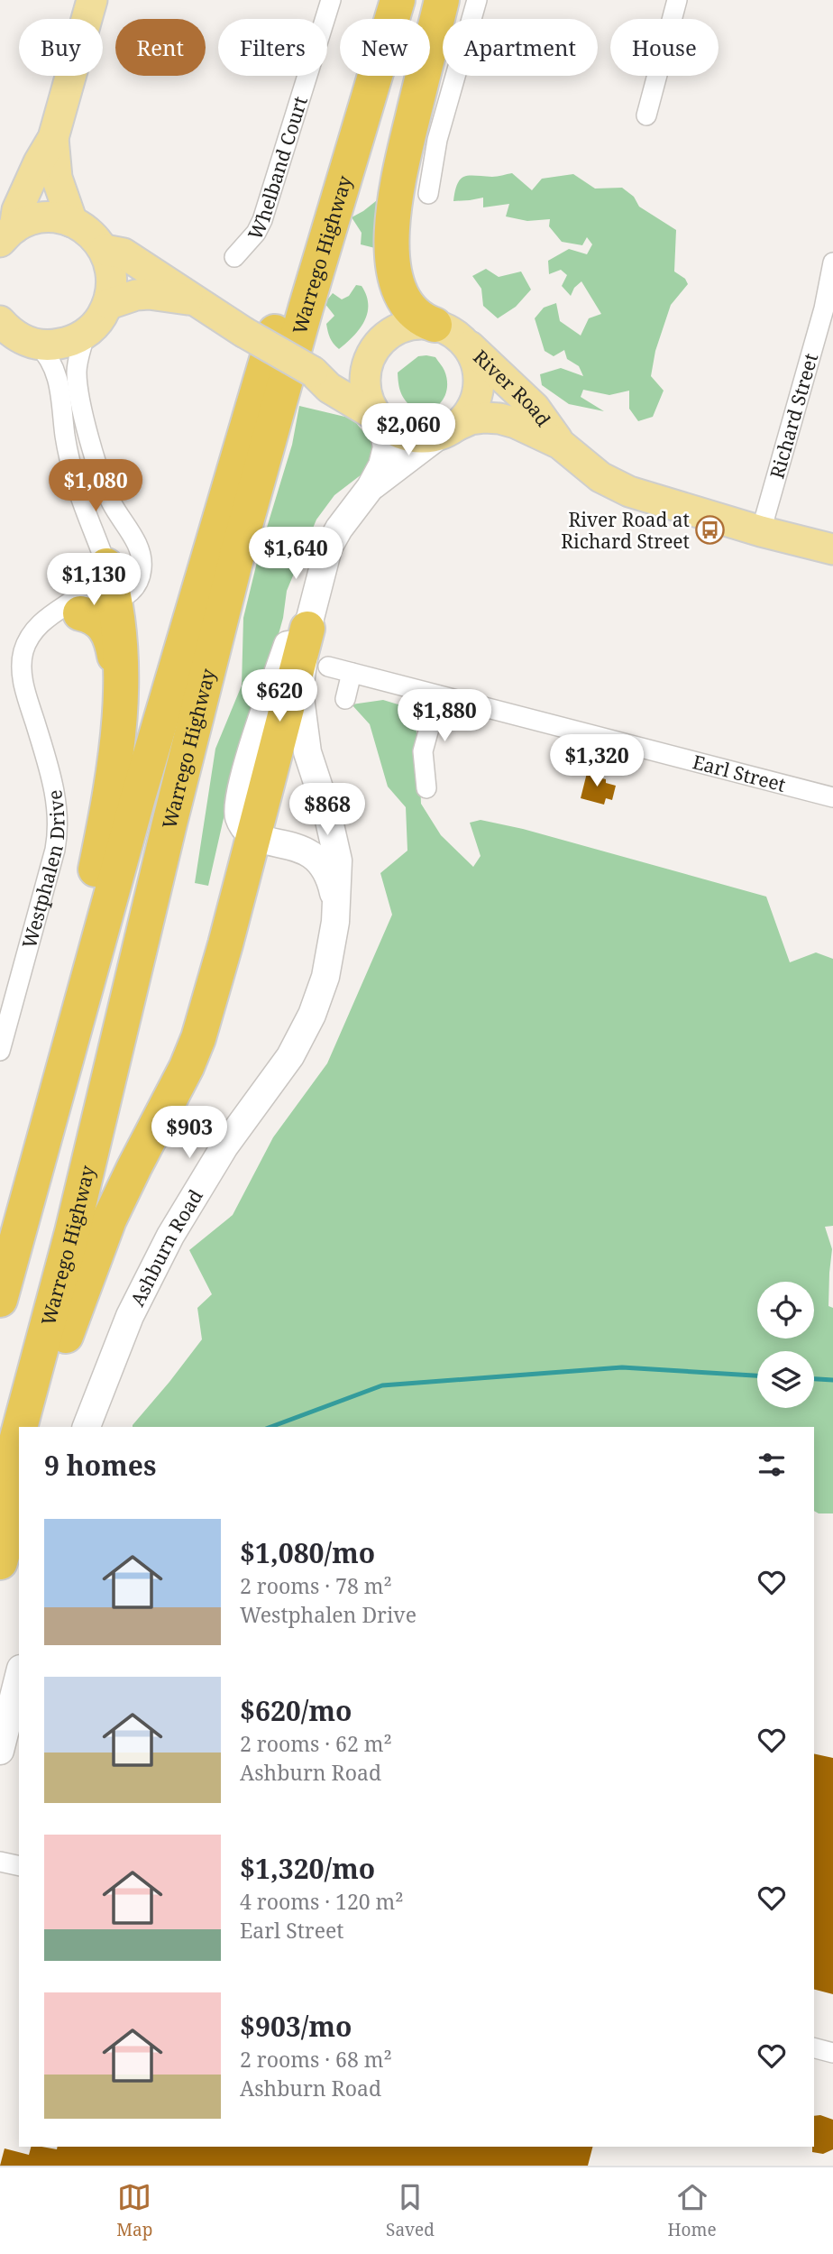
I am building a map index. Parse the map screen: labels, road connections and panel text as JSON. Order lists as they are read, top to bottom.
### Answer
{
  "streets": {
    "highway": ["Warrego Highway"],
    "main road": ["River Road"],
    "street": [
      "Whelband Court",
      "Richard Street",
      "Earl Street",
      "Westphalen Drive",
      "Ashburn Road"
    ]
  },
  "crossings": [
    ["River Road", "Richard Street"],
    ["River Road", "Ashburn Road"]
  ],
  "places": {
    "bus stop": ["River Road at Richard Street"]
  },
  "page": {
    "chip": [
      "Buy",
      "Rent",
      "Filters",
      "New",
      "Apartment",
      "House"
    ],
    "price": [
      "$2,060",
      "$1,080",
      "$1,640",
      "$1,130",
      "$620",
      "$1,880",
      "$1,320",
      "$868",
      "$903"
    ],
    "heading": "9 homes",
    "list": [
      {
        "name": "$1,080/mo",
        "note": "2 rooms · 78 m² · Westphalen Drive"
      },
      {
        "name": "$620/mo",
        "note": "2 rooms · 62 m² · Ashburn Road"
      },
      {
        "name": "$1,320/mo",
        "note": "4 rooms · 120 m² · Earl Street"
      },
      {
        "name": "$903/mo",
        "note": "2 rooms · 68 m² · Ashburn Road"
      }
    ],
    "tabs": ["Map", "Saved", "Home"]
  }
}
